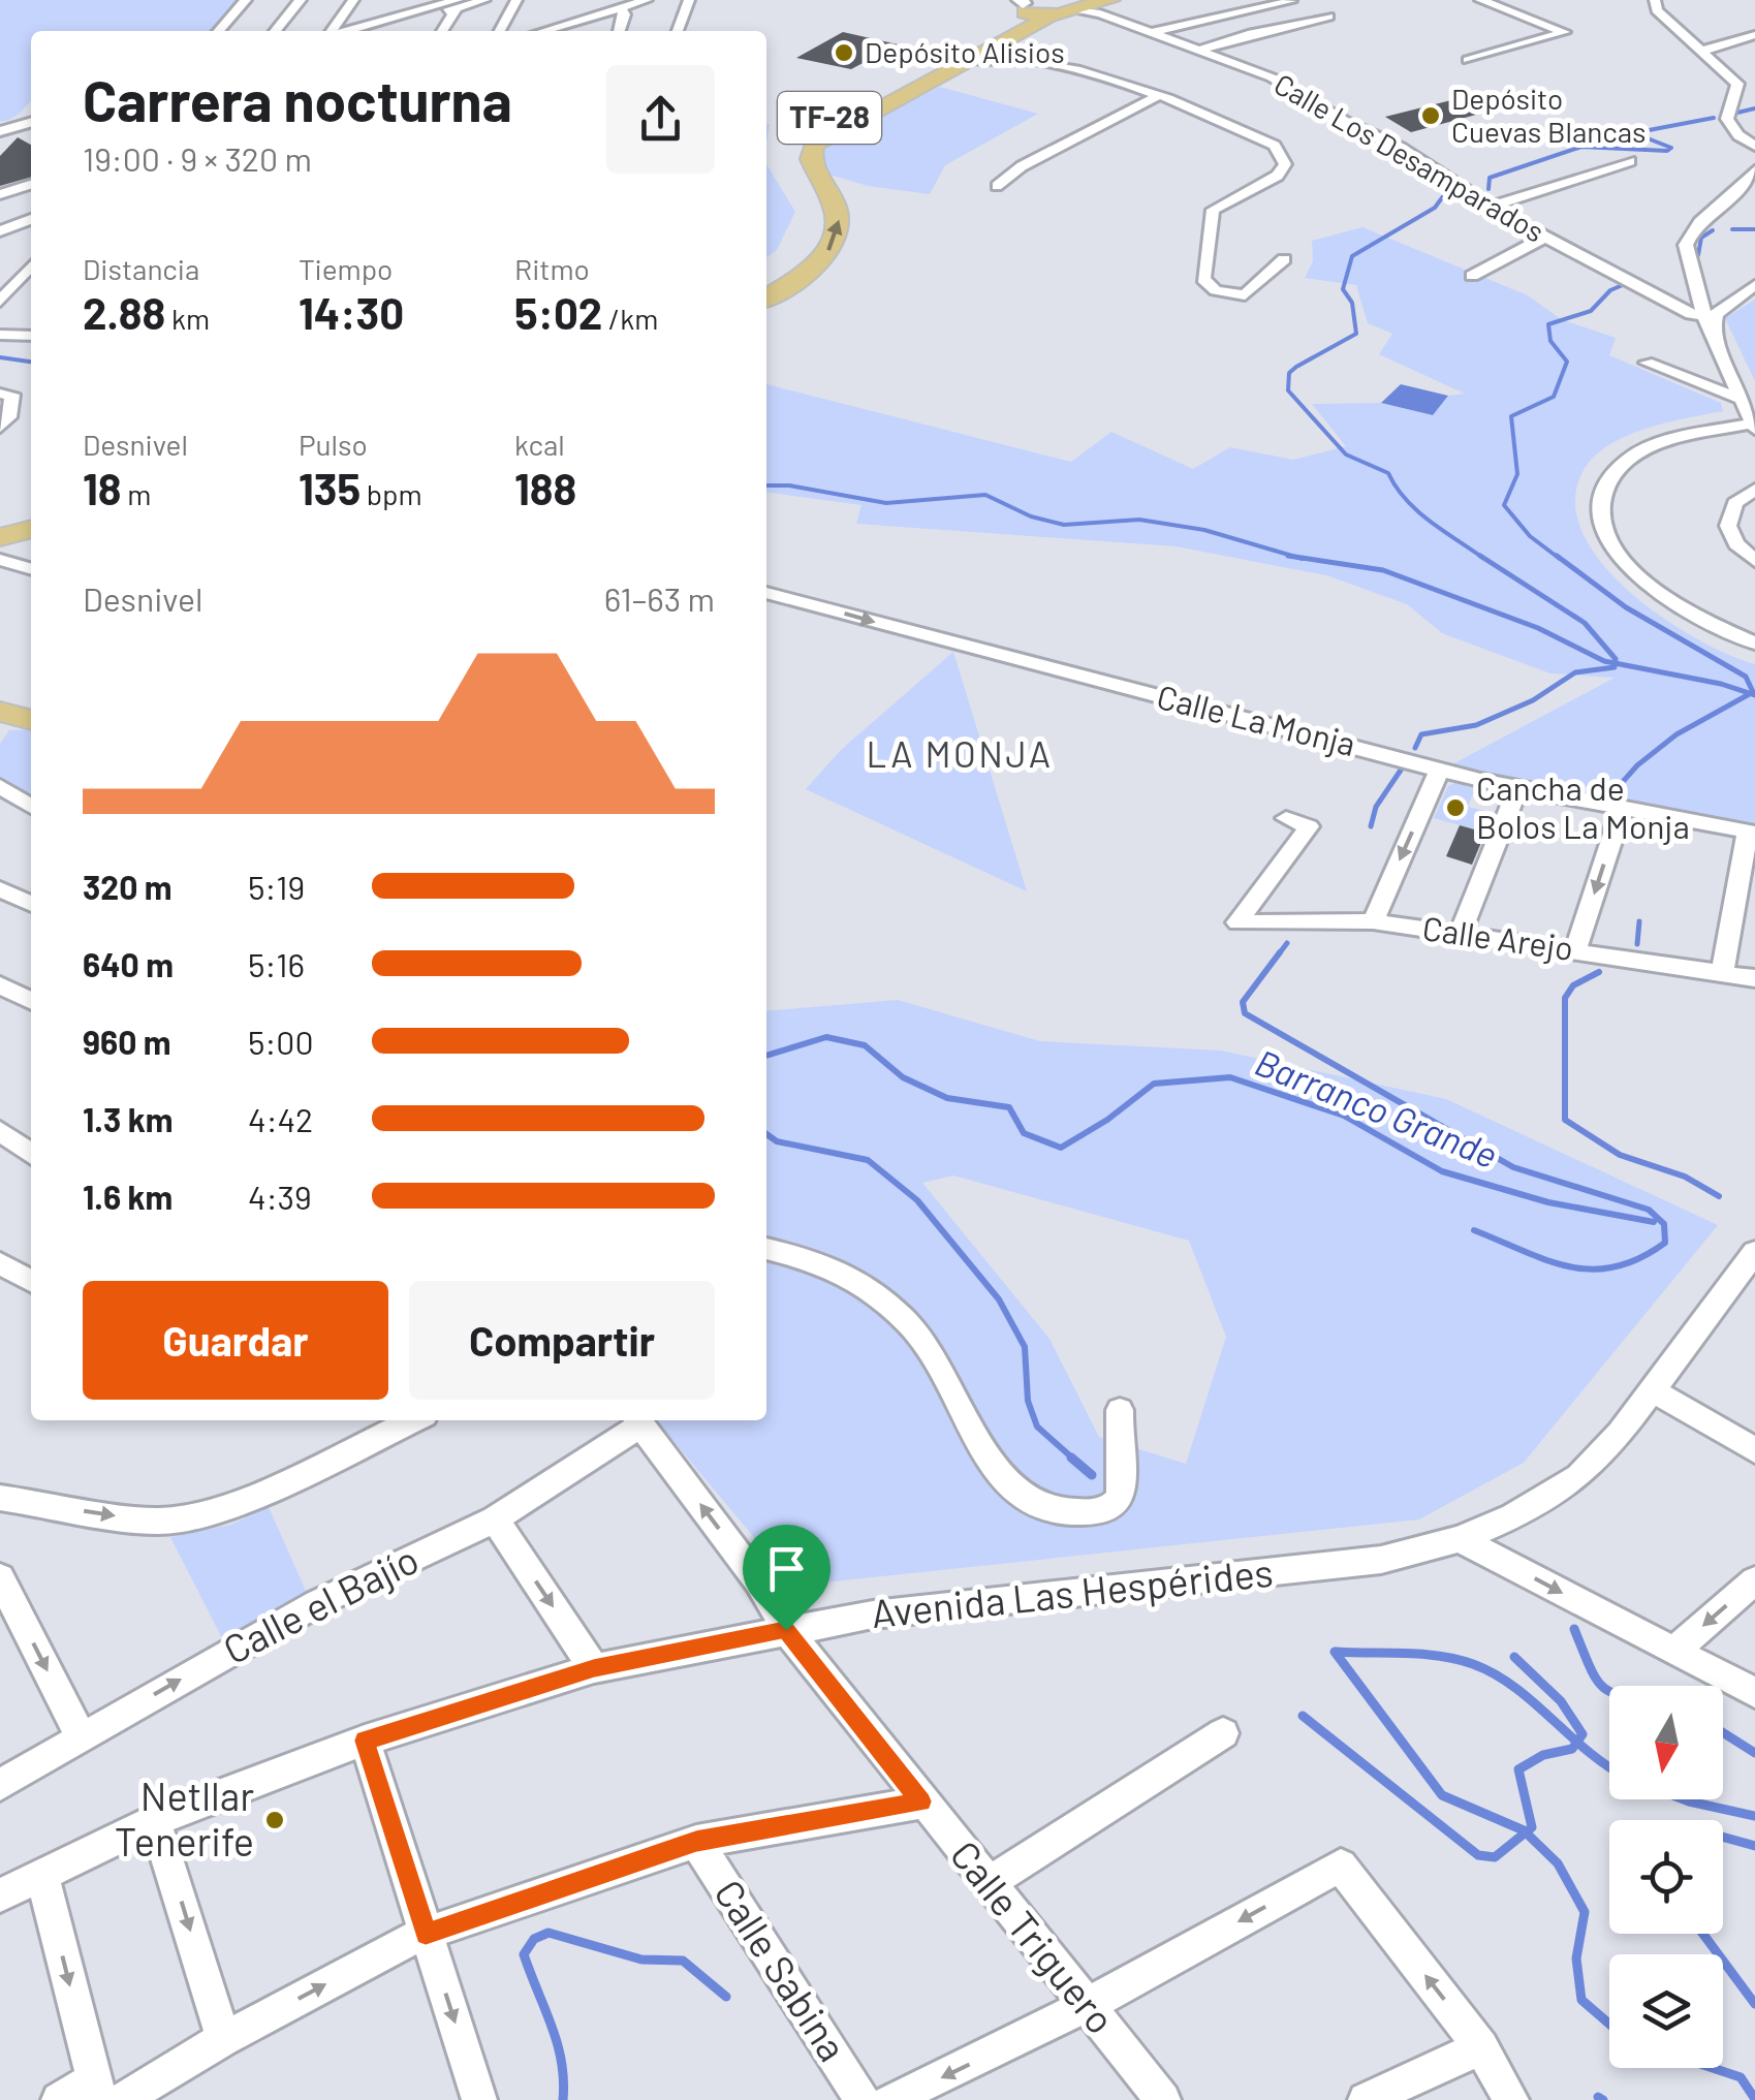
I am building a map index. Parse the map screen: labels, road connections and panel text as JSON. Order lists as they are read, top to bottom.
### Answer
{
  "streets": {
    "main road": ["TF-28"],
    "street": [
      "Calle Los Desamparados",
      "Calle La Monja",
      "Calle Arejo",
      "Avenida Las Hespérides",
      "Calle el Bajío",
      "Calle Triguero",
      "Calle Sabina"
    ]
  },
  "crossings": [
    ["TF-28", "Calle Los Desamparados"],
    ["Avenida Las Hespérides", "Calle Triguero"],
    ["Calle el Bajío", "Calle Triguero"]
  ],
  "one_way": ["Calle La Monja"],
  "districts": ["LA MONJA"],
  "water": ["Barranco Grande"],
  "places": [
    "Depósito Alisios",
    "Depósito Cuevas Blancas",
    "Cancha de Bolos La Monja",
    "Netllar Tenerife"
  ],
  "north": "bottom",
  "page": {
    "heading": ["Carrera nocturna", "19:00 · 9 × 320 m"],
    "stats": [
      ["Distancia", "2.88 km"],
      ["Tiempo", "14:30"],
      ["Ritmo", "5:02 /km"],
      ["Desnivel", "18 m"],
      ["Pulso", "135 bpm"],
      ["kcal", "188"]
    ],
    "chart": ["Desnivel", "61–63 m"],
    "list": [
      {
        "name": "320 m",
        "note": "5:19"
      },
      {
        "name": "640 m",
        "note": "5:16"
      },
      {
        "name": "960 m",
        "note": "5:00"
      },
      {
        "name": "1.3 km",
        "note": "4:42"
      },
      {
        "name": "1.6 km",
        "note": "4:39"
      }
    ],
    "buttons": ["Guardar", "Compartir"]
  }
}
